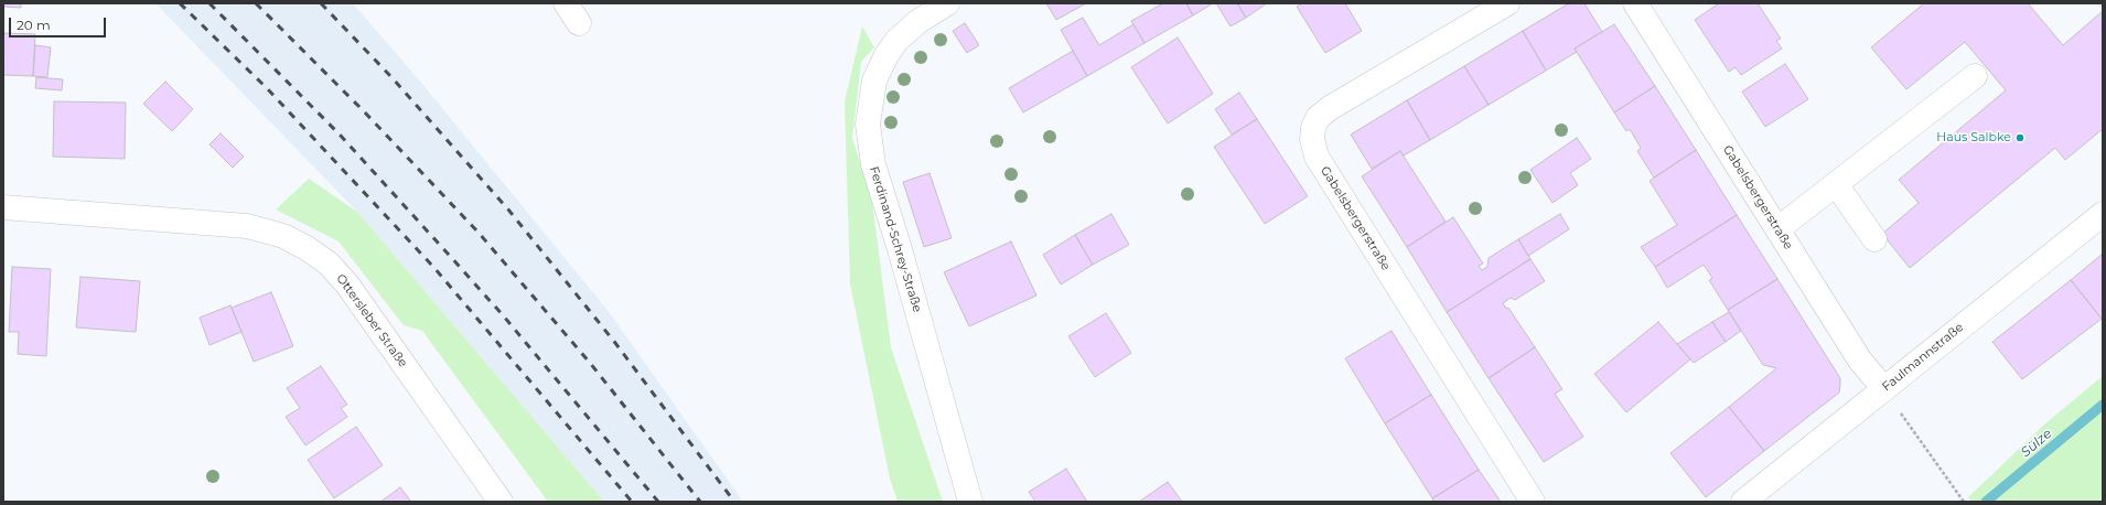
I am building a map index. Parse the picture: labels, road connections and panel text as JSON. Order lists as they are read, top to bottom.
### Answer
{
  "streets": {
    "street": [
      "Gabelsbergerstraße",
      "Ferdinand-Schrey-Straße",
      "Ottersleber Straße",
      "Faulmannstraße"
    ]
  },
  "crossings": [
    ["Gabelsbergerstraße", "Faulmannstraße"]
  ],
  "water": ["Sülze"],
  "places": ["Haus Salbke"],
  "scale_bar": "20 m"
}
